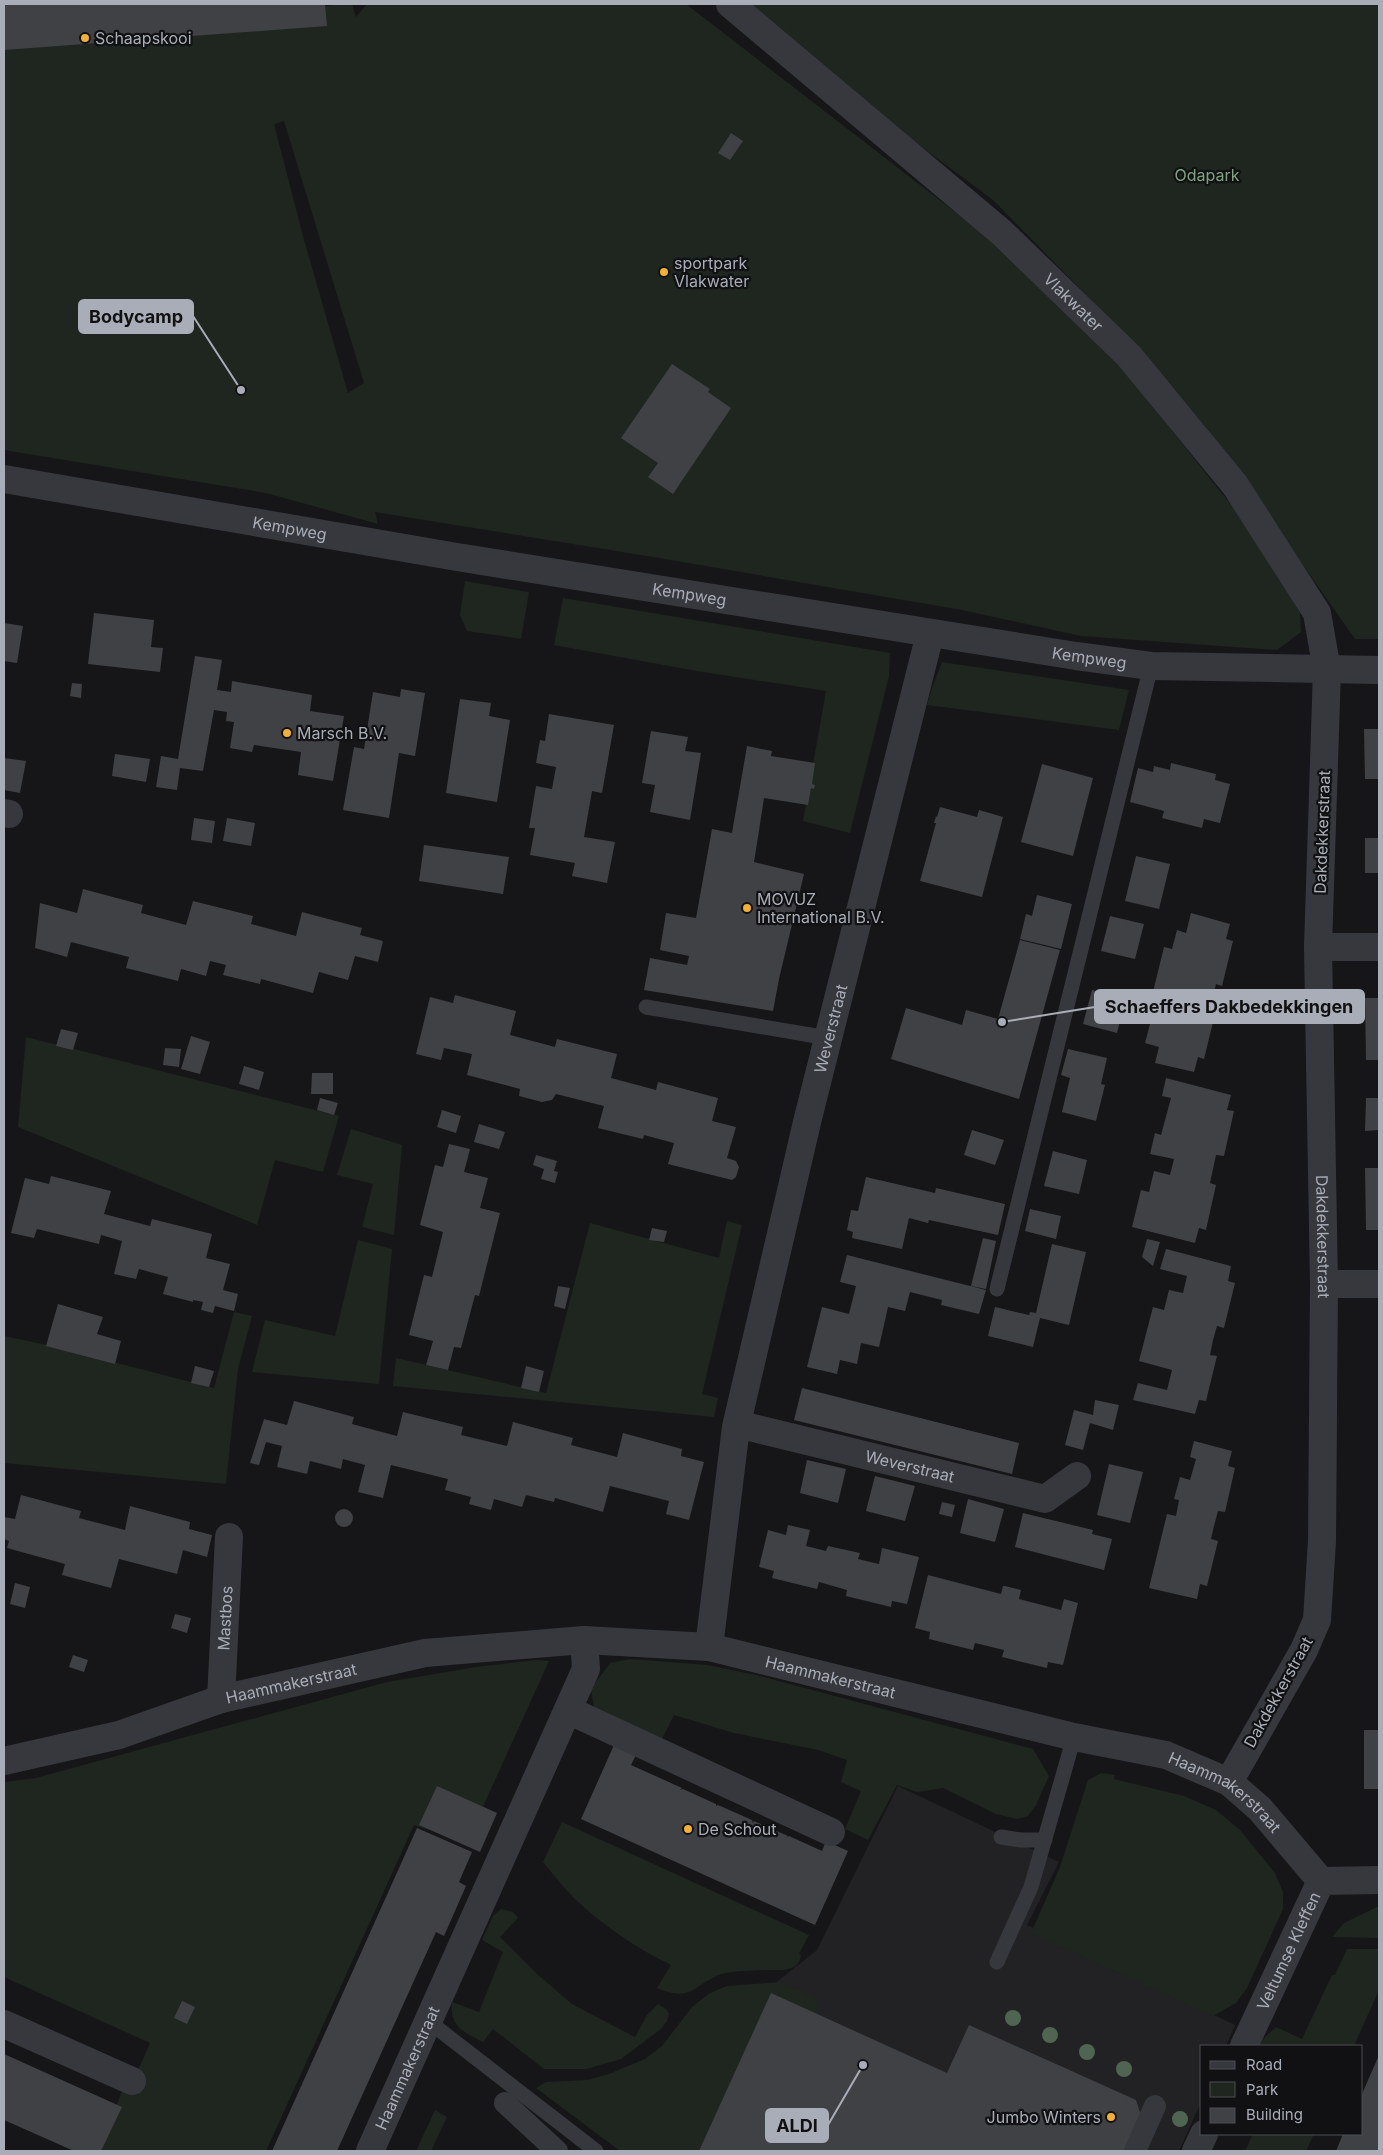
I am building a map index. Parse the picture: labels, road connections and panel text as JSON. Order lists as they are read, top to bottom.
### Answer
{
  "streets": {
    "street": [
      "Vlakwater",
      "Kempweg",
      "Dakdekkerstraat",
      "Weverstraat",
      "Mastbos",
      "Haammakerstraat",
      "Veltumse Kleffen"
    ]
  },
  "crossings": [
    ["Vlakwater", "Kempweg"],
    ["Vlakwater", "Dakdekkerstraat"],
    ["Kempweg", "Dakdekkerstraat"],
    ["Kempweg", "Weverstraat"],
    ["Dakdekkerstraat", "Haammakerstraat"],
    ["Weverstraat", "Haammakerstraat"],
    ["Mastbos", "Haammakerstraat"],
    ["Haammakerstraat", "Veltumse Kleffen"]
  ],
  "parks": ["Odapark"],
  "places": [
    "Schaapskooi",
    "sportpark Vlakwater",
    "Bodycamp",
    "Marsch B.V.",
    "MOVUZ International B.V.",
    "Schaeffers Dakbedekkingen",
    "De Schout",
    "ALDI",
    "Jumbo Winters"
  ],
  "legend": ["Road", "Park", "Building"]
}
